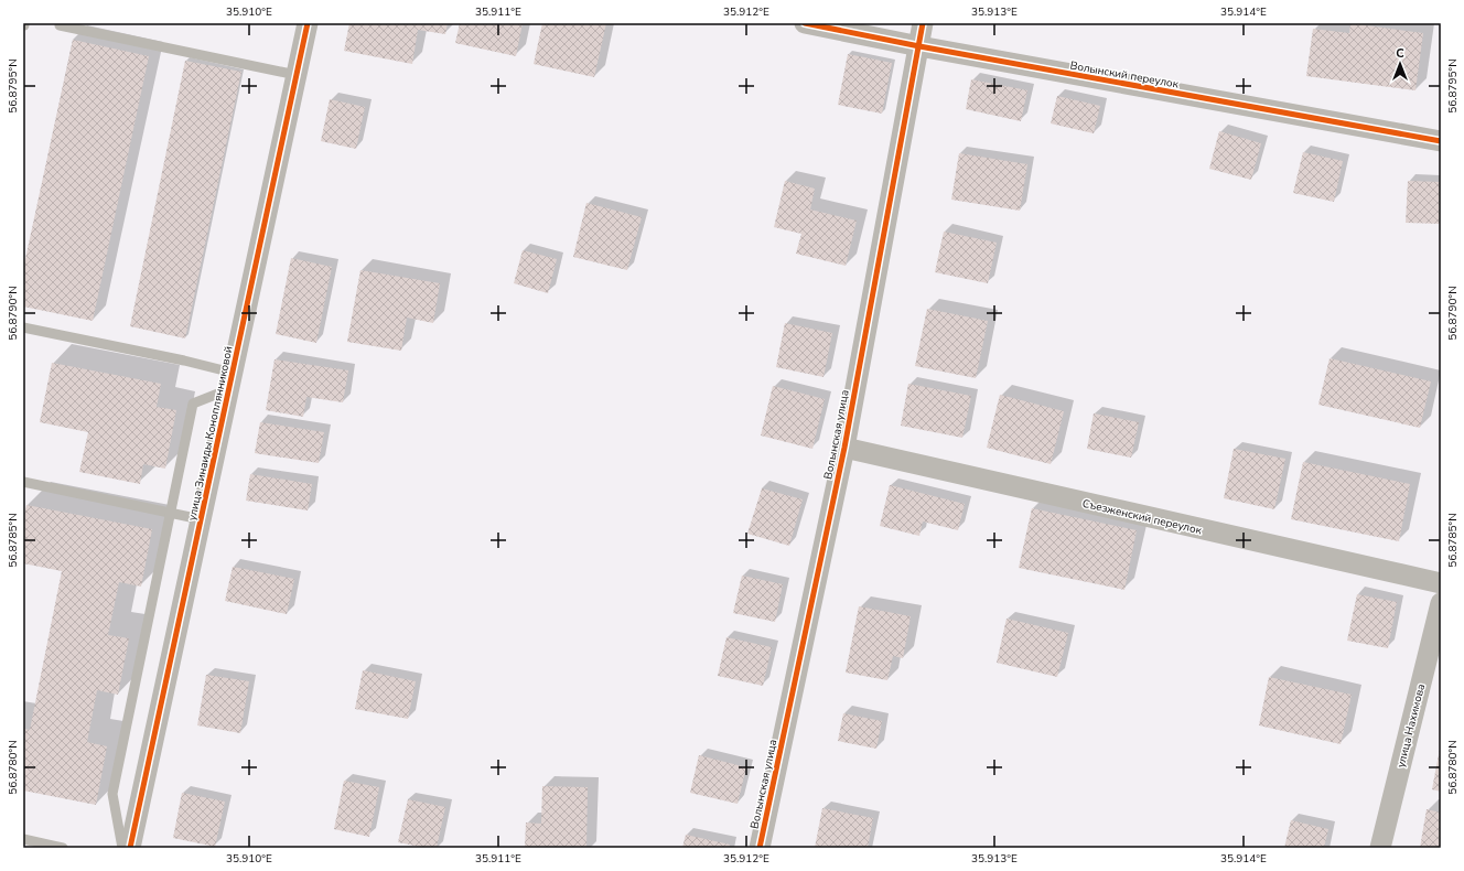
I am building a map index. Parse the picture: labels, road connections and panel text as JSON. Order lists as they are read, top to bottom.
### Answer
{
  "streets": {
    "street": [
      "Волынский переулок",
      "улица Зинаиды Коноплянниковой",
      "Волынская улица",
      "Съезженский переулок",
      "улица Нахимова"
    ]
  },
  "crossings": [
    ["Волынский переулок", "Волынская улица"],
    ["Волынская улица", "Съезженский переулок"]
  ],
  "north": "top",
  "coordinates": [
    "35.910°E",
    "35.911°E",
    "35.912°E",
    "35.913°E",
    "35.914°E",
    "56.8795°N",
    "56.8790°N",
    "56.8785°N",
    "56.8780°N"
  ]
}
